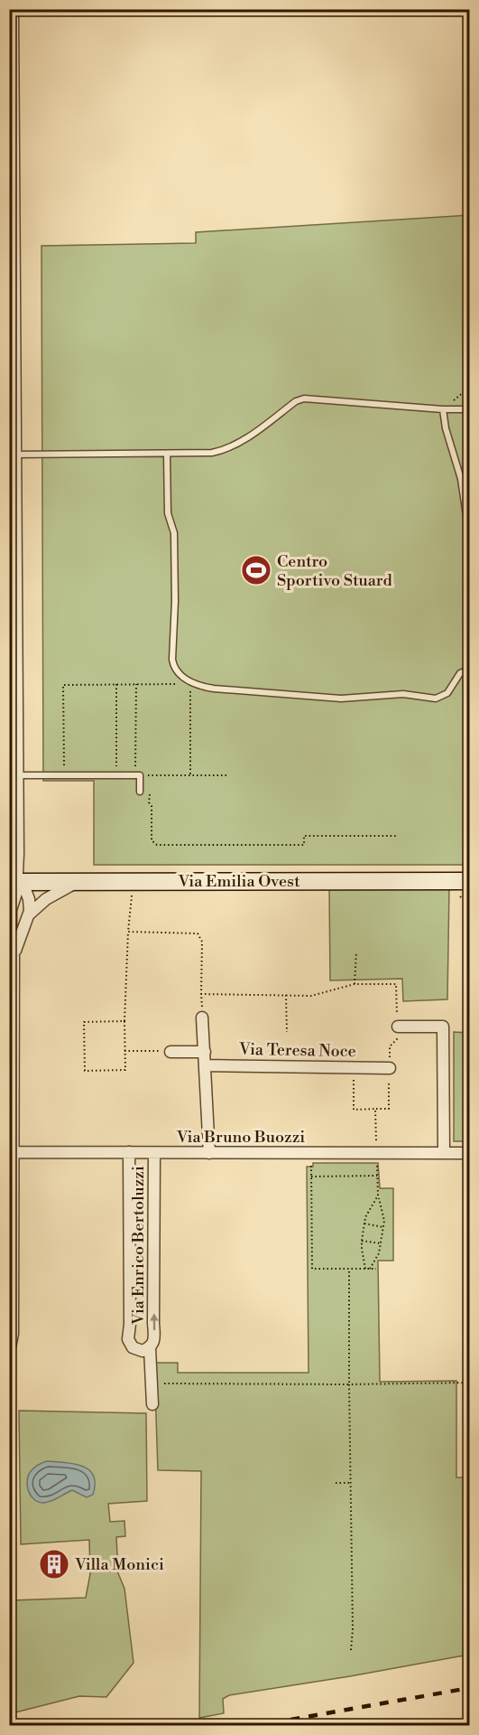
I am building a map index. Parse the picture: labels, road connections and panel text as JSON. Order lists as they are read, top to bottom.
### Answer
{
  "streets": {
    "street": [
      "Via Emilia Ovest",
      "Via Teresa Noce",
      "Via Bruno Buozzi",
      "Via Enrico Bertoluzzi"
    ]
  },
  "crossings": [
    ["Via Bruno Buozzi", "Via Enrico Bertoluzzi"]
  ],
  "places": {
    "sports": ["Centro Sportivo Stuard"],
    "building": ["Villa Monici"]
  }
}
